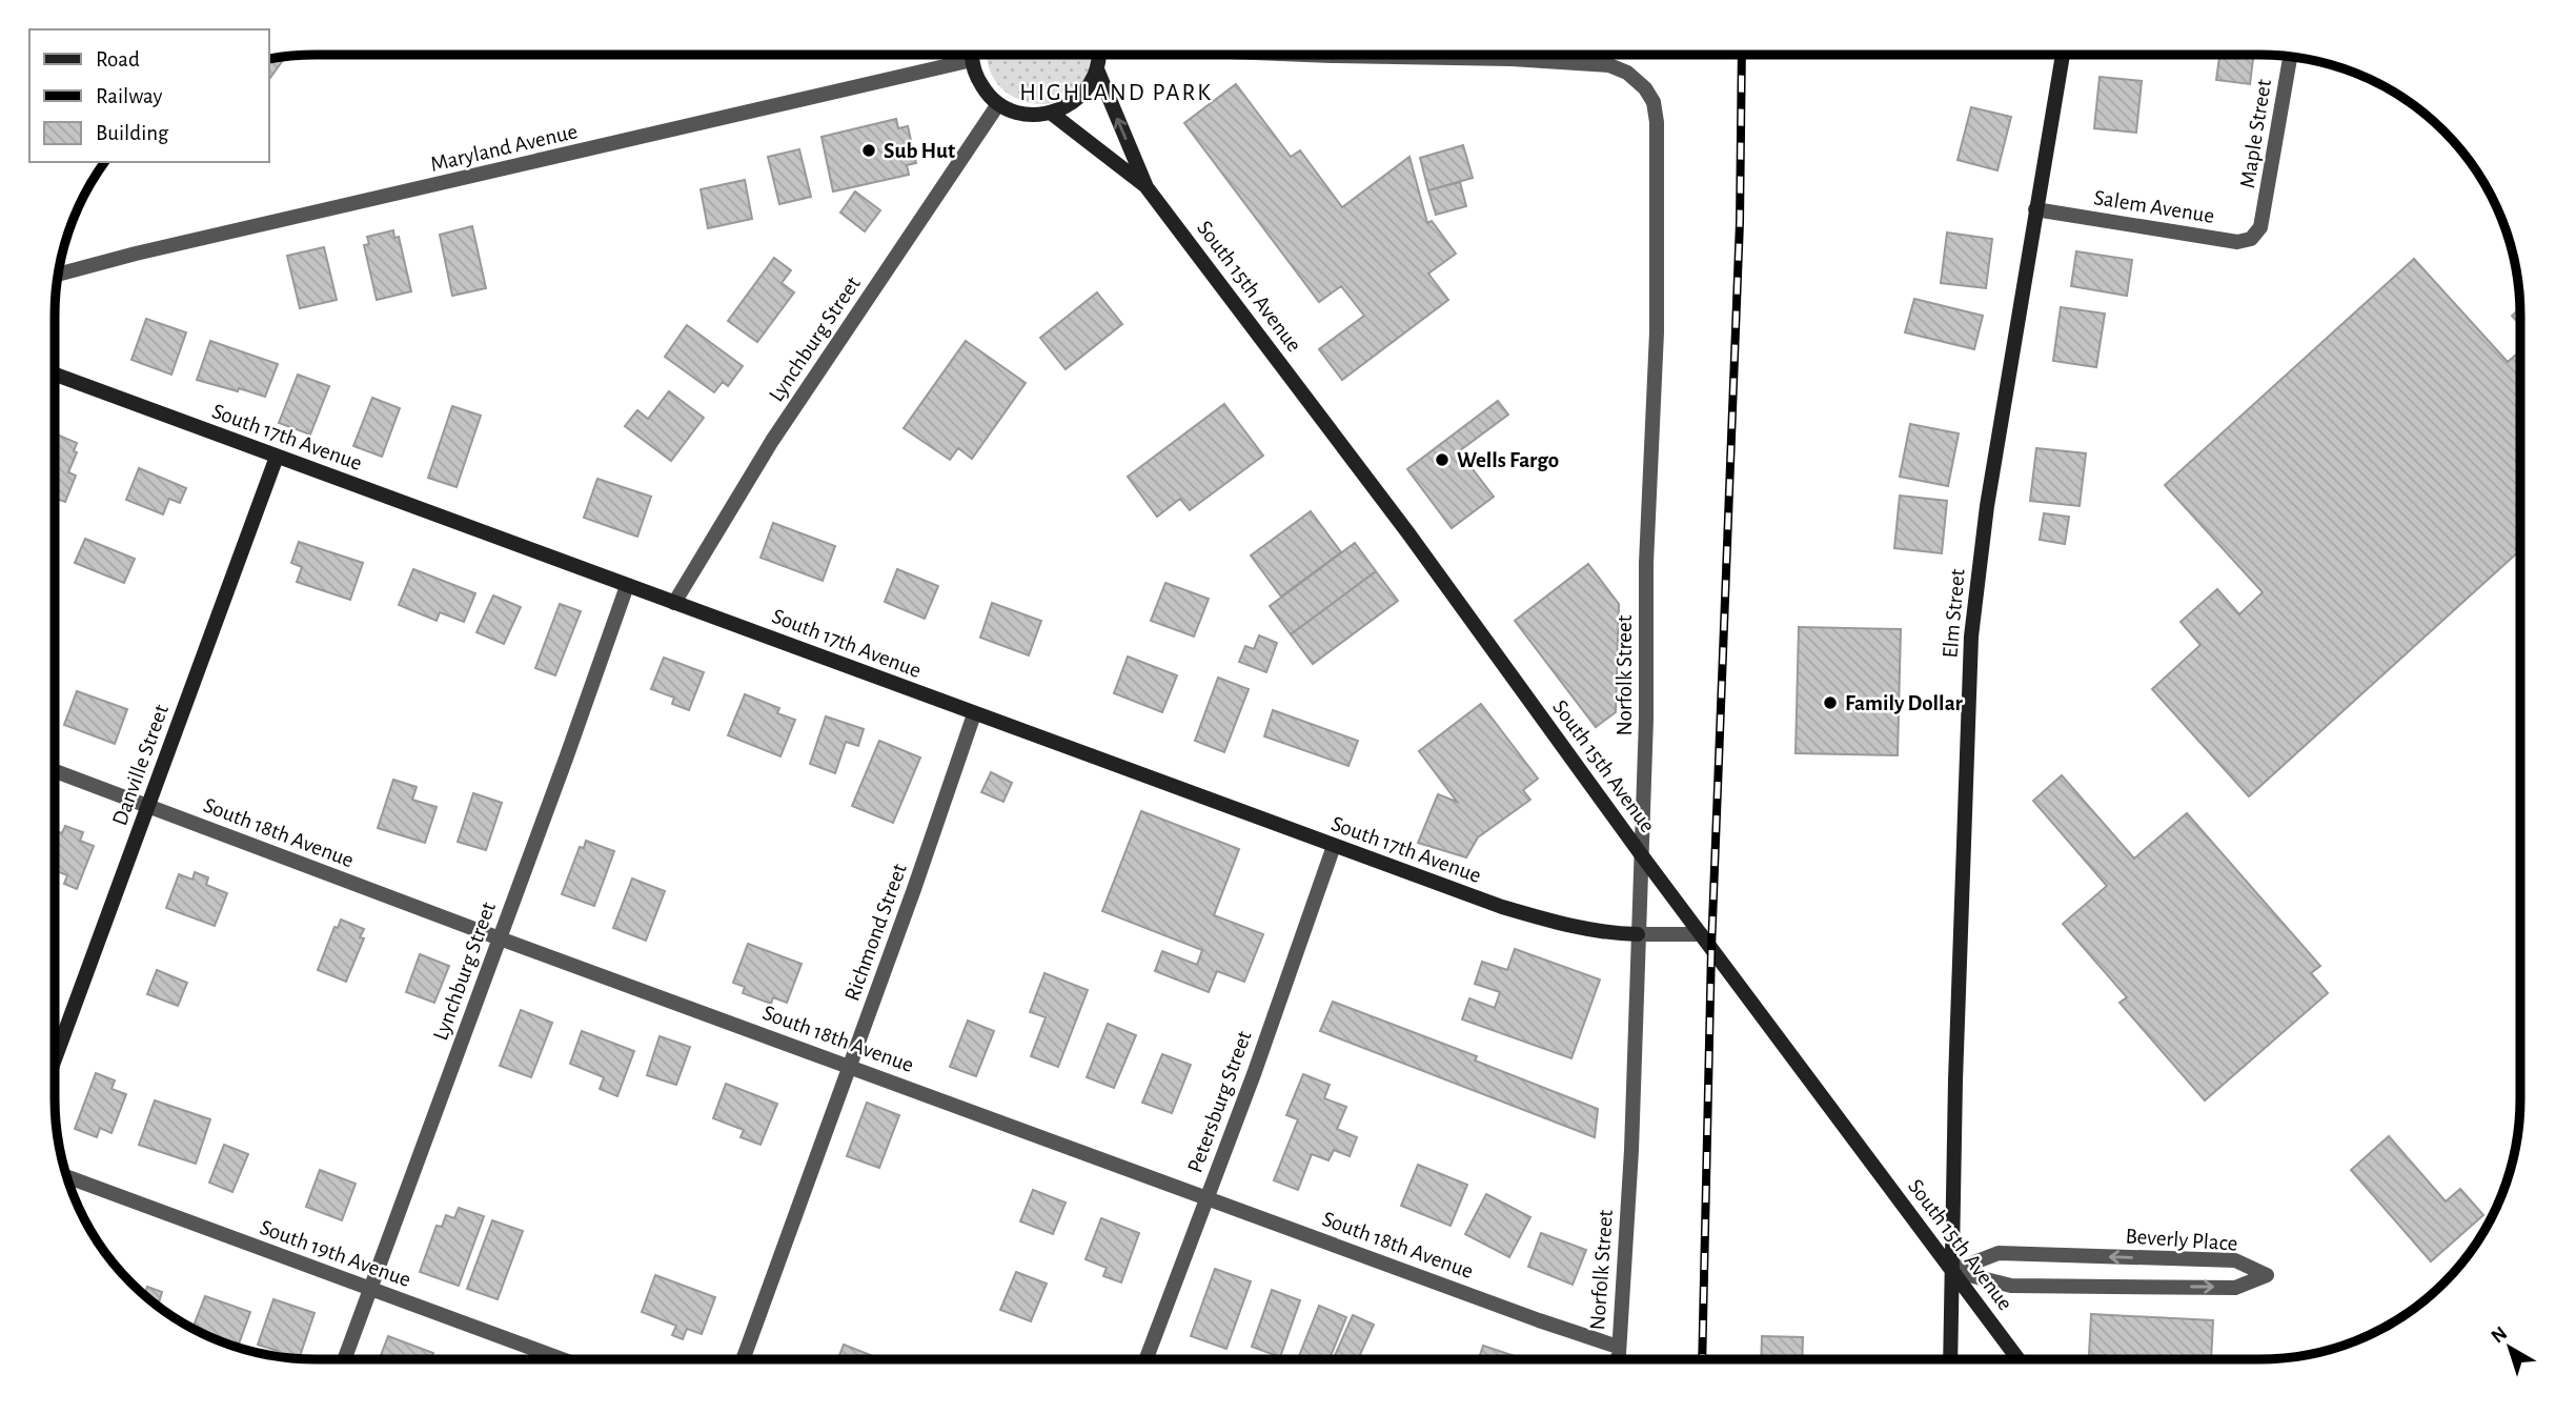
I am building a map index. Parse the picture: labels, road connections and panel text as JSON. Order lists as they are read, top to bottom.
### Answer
{
  "streets": {
    "street": [
      "Maple Street",
      "Maryland Avenue",
      "Salem Avenue",
      "South 15th Avenue",
      "Lynchburg Street",
      "South 17th Avenue",
      "Elm Street",
      "Norfolk Street",
      "Danville Street",
      "South 18th Avenue",
      "Richmond Street",
      "Petersburg Street",
      "Beverly Place",
      "South 19th Avenue"
    ]
  },
  "crossings": [
    ["Maple Street", "Salem Avenue"],
    ["Salem Avenue", "Elm Street"],
    ["South 15th Avenue", "Elm Street"],
    ["South 15th Avenue", "Norfolk Street"],
    ["South 15th Avenue", "Beverly Place"],
    ["Lynchburg Street", "South 17th Avenue"],
    ["Lynchburg Street", "South 18th Avenue"],
    ["Lynchburg Street", "South 19th Avenue"],
    ["South 17th Avenue", "Norfolk Street"],
    ["South 17th Avenue", "Danville Street"],
    ["South 17th Avenue", "Richmond Street"],
    ["South 17th Avenue", "Petersburg Street"],
    ["Elm Street", "Beverly Place"],
    ["Norfolk Street", "South 18th Avenue"],
    ["Danville Street", "South 18th Avenue"],
    ["South 18th Avenue", "Richmond Street"],
    ["South 18th Avenue", "Petersburg Street"]
  ],
  "districts": ["HIGHLAND PARK"],
  "places": ["Sub Hut", "Wells Fargo", "Family Dollar"],
  "legend": ["Road", "Railway", "Building"],
  "north": "top left"
}
